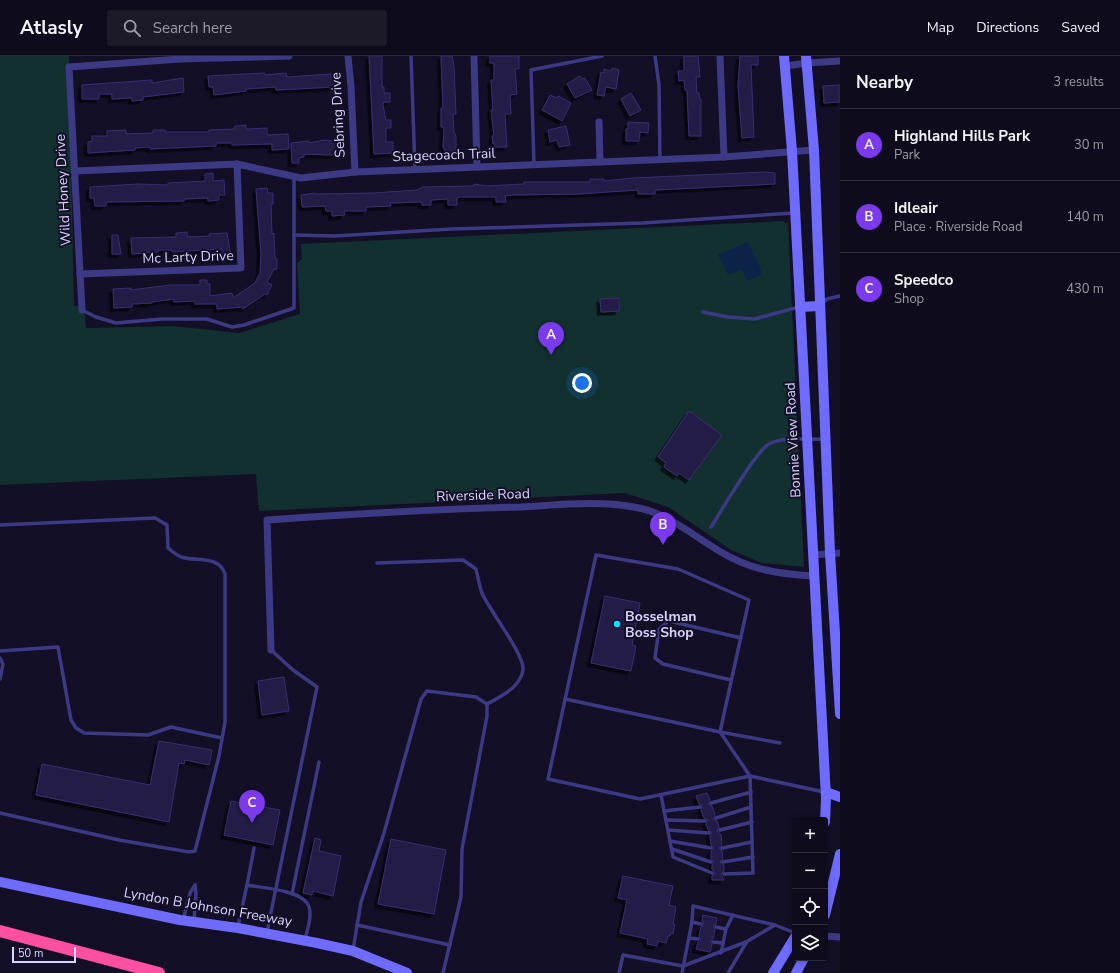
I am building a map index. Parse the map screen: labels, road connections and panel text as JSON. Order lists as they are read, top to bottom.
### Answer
{
  "streets": {
    "main road": ["Bonnie View Road", "Lyndon B Johnson Freeway"],
    "street": [
      "Sebring Drive",
      "Stagecoach Trail",
      "Wild Honey Drive",
      "Mc Larty Drive",
      "Riverside Road"
    ]
  },
  "crossings": [
    ["Sebring Drive", "Stagecoach Trail"],
    ["Stagecoach Trail", "Wild Honey Drive"],
    ["Stagecoach Trail", "Mc Larty Drive"],
    ["Stagecoach Trail", "Bonnie View Road"],
    ["Wild Honey Drive", "Mc Larty Drive"],
    ["Bonnie View Road", "Riverside Road"]
  ],
  "places": ["Bosselman Boss Shop"],
  "scale_bar": "50 m",
  "page": {
    "header": "Atlasly",
    "search": "Search here",
    "nav": ["Map", "Directions", "Saved"],
    "heading": ["Nearby", "3 results"],
    "list": [
      {
        "mark": "A",
        "name": "Highland Hills Park",
        "note": "Park",
        "value": "30 m"
      },
      {
        "mark": "B",
        "name": "Idleair",
        "note": "Place · Riverside Road",
        "value": "140 m"
      },
      {
        "mark": "C",
        "name": "Speedco",
        "note": "Shop",
        "value": "430 m"
      }
    ],
    "pins": ["A", "B", "C"],
    "map_buttons": ["+", "−"],
    "scale": "50 m"
  }
}
